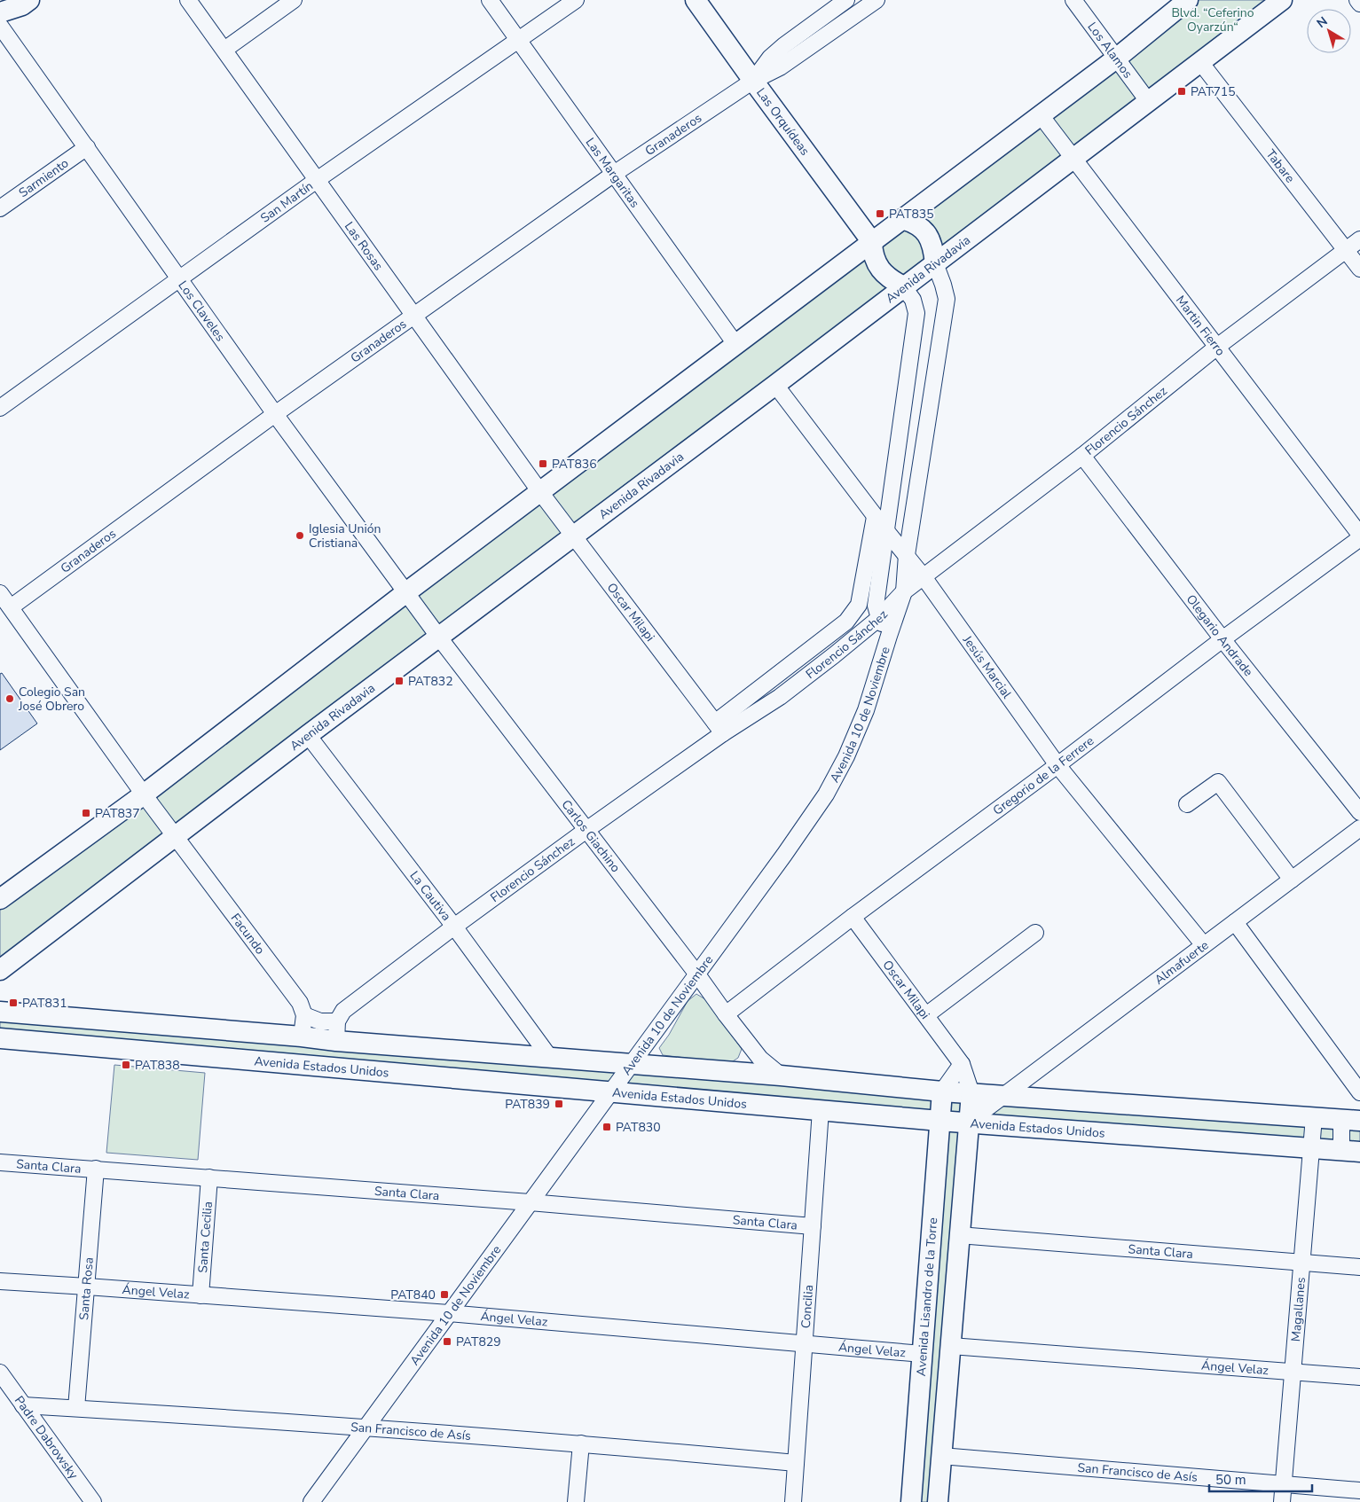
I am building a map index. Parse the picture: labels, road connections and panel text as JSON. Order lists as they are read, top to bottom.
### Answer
{
  "streets": {
    "main road": [
      "Las Orquídeas",
      "Avenida Rivadavia",
      "Avenida Estados Unidos",
      "Avenida Lisandro de la Torre"
    ],
    "street": [
      "Los Alamos",
      "Granaderos",
      "Tabare",
      "Las Margaritas",
      "Sarmiento",
      "San Martín",
      "Las Rosas",
      "Los Claveles",
      "Martin Fierro",
      "Florencio Sánchez",
      "Oscar Milapi",
      "Olegario Andrade",
      "Jesús Marcial",
      "Avenida 10 de Noviembre",
      "Gregorio de la Ferrere",
      "Carlos Giachino",
      "La Cautiva",
      "Facundo",
      "Almafuerte",
      "Santa Clara",
      "Santa Cecilia",
      "Santa Rosa",
      "Ángel Velaz",
      "Concilia",
      "Magallanes",
      "San Francisco de Asís",
      "Padre Dabrowsky"
    ]
  },
  "crossings": [
    ["Los Alamos", "Avenida Rivadavia"],
    ["Las Orquídeas", "Granaderos"],
    ["Las Orquídeas", "Avenida Rivadavia"],
    ["Las Orquídeas", "Avenida 10 de Noviembre"],
    ["Granaderos", "Las Margaritas"],
    ["Granaderos", "Las Rosas"],
    ["Granaderos", "Los Claveles"],
    ["Granaderos", "Facundo"],
    ["Tabare", "Avenida Rivadavia"],
    ["Tabare", "Florencio Sánchez"],
    ["Las Margaritas", "San Martín"],
    ["Sarmiento", "Los Claveles"],
    ["San Martín", "Las Rosas"],
    ["San Martín", "Los Claveles"],
    ["Las Rosas", "Oscar Milapi"],
    ["Avenida Rivadavia", "Martin Fierro"],
    ["Avenida Rivadavia", "Oscar Milapi"],
    ["Avenida Rivadavia", "Jesús Marcial"],
    ["Avenida Rivadavia", "Avenida 10 de Noviembre"],
    ["Avenida Rivadavia", "Carlos Giachino"],
    ["Avenida Rivadavia", "La Cautiva"],
    ["Avenida Rivadavia", "Facundo"],
    ["Los Claveles", "Carlos Giachino"],
    ["Martin Fierro", "Florencio Sánchez"],
    ["Martin Fierro", "Gregorio de la Ferrere"],
    ["Florencio Sánchez", "Oscar Milapi"],
    ["Florencio Sánchez", "Olegario Andrade"],
    ["Florencio Sánchez", "Jesús Marcial"],
    ["Florencio Sánchez", "Avenida 10 de Noviembre"],
    ["Florencio Sánchez", "Carlos Giachino"],
    ["Florencio Sánchez", "La Cautiva"],
    ["Oscar Milapi", "Gregorio de la Ferrere"],
    ["Olegario Andrade", "Gregorio de la Ferrere"],
    ["Jesús Marcial", "Avenida 10 de Noviembre"],
    ["Jesús Marcial", "Gregorio de la Ferrere"],
    ["Jesús Marcial", "Almafuerte"],
    ["Avenida 10 de Noviembre", "Carlos Giachino"],
    ["Avenida 10 de Noviembre", "Avenida Estados Unidos"],
    ["Avenida 10 de Noviembre", "Santa Clara"],
    ["Avenida 10 de Noviembre", "Ángel Velaz"],
    ["Avenida 10 de Noviembre", "San Francisco de Asís"],
    ["Gregorio de la Ferrere", "Carlos Giachino"],
    ["Almafuerte", "Avenida Estados Unidos"],
    ["Avenida Estados Unidos", "Avenida Lisandro de la Torre"],
    ["Avenida Estados Unidos", "Concilia"],
    ["Avenida Estados Unidos", "Magallanes"],
    ["Santa Clara", "Santa Cecilia"],
    ["Santa Clara", "Santa Rosa"],
    ["Santa Clara", "Concilia"],
    ["Santa Clara", "Magallanes"],
    ["Santa Cecilia", "Ángel Velaz"],
    ["Santa Rosa", "Ángel Velaz"],
    ["Santa Rosa", "San Francisco de Asís"],
    ["Ángel Velaz", "Avenida Lisandro de la Torre"],
    ["Ángel Velaz", "Concilia"],
    ["Ángel Velaz", "Magallanes"],
    ["Concilia", "San Francisco de Asís"],
    ["Magallanes", "San Francisco de Asís"],
    ["San Francisco de Asís", "Padre Dabrowsky"]
  ],
  "parks": ["Blvd. “Ceferino Oyarzún“"],
  "places": {
    "transit": [
      "PAT715",
      "PAT835",
      "PAT836",
      "PAT832",
      "PAT837",
      "PAT831",
      "PAT838",
      "PAT839",
      "PAT830",
      "PAT840",
      "PAT829"
    ],
    "other": ["Iglesia Unión Cristiana", "Colegio San José Obrero"]
  },
  "scale_bar": "50 m",
  "north": "top left"
}
